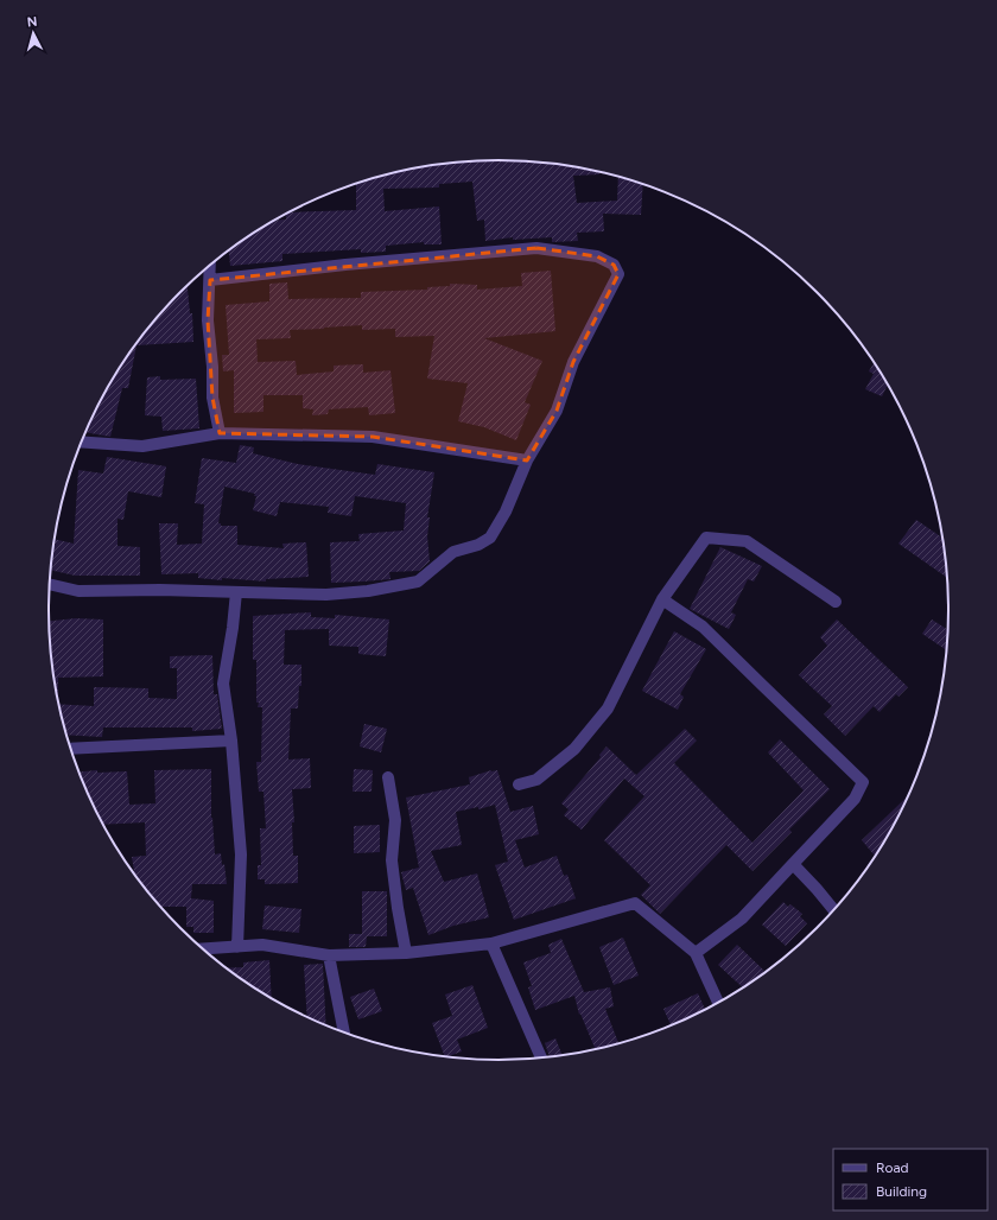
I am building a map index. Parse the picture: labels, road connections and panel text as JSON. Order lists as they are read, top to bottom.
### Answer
{
  "legend": ["Road", "Building"],
  "north": "top"
}
